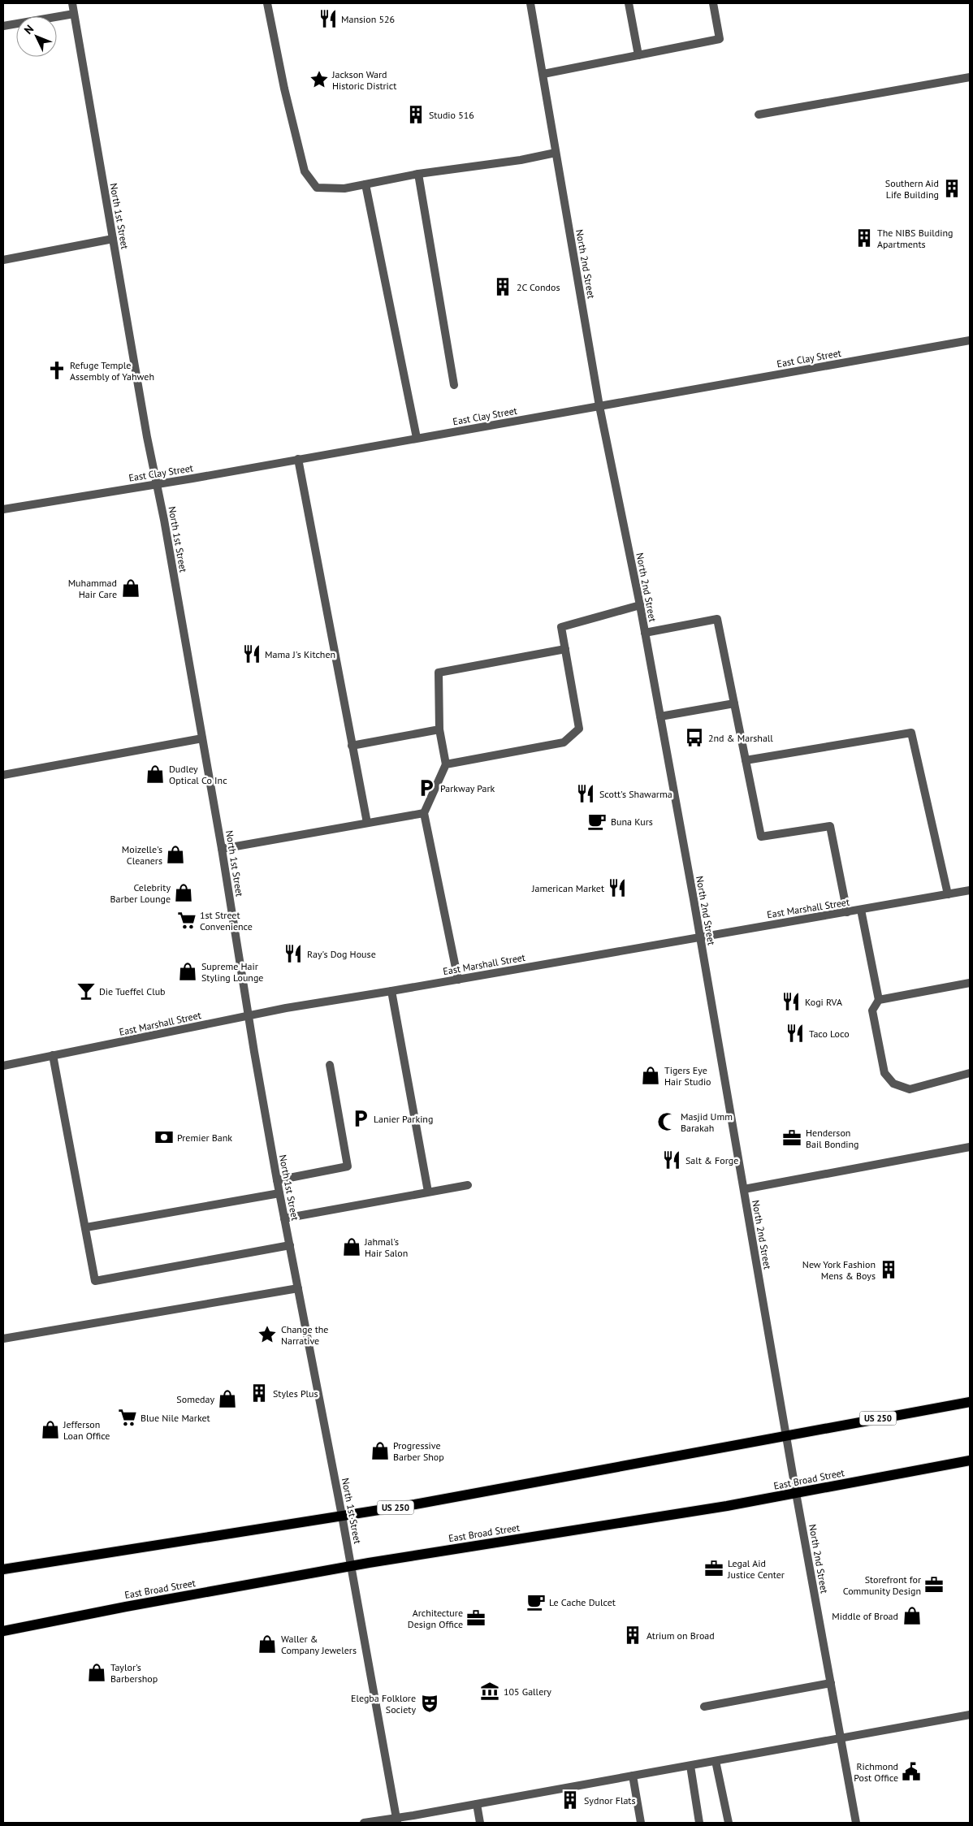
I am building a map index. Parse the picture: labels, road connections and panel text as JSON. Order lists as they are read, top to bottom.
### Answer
{
  "streets": {
    "main road": ["US 250", "East Broad Street"],
    "street": [
      "North 1st Street",
      "North 2nd Street",
      "East Clay Street",
      "East Marshall Street"
    ]
  },
  "crossings": [
    ["North 1st Street", "East Clay Street"],
    ["North 1st Street", "East Marshall Street"],
    ["North 1st Street", "US 250"],
    ["North 1st Street", "East Broad Street"],
    ["North 2nd Street", "East Clay Street"],
    ["North 2nd Street", "East Marshall Street"],
    ["North 2nd Street", "US 250"],
    ["North 2nd Street", "East Broad Street"]
  ],
  "places": {
    "restaurant": [
      "Mansion 526",
      "Mama J's Kitchen",
      "Scott's Shawarma",
      "Jamerican Market",
      "Ray's Dog House",
      "Kogi RVA",
      "Taco Loco",
      "Salt & Forge"
    ],
    "place": ["Jackson Ward Historic District", "Change the Narrative"],
    "building": [
      "Studio 516",
      "Southern Aid Life Building",
      "The NIBS Building Apartments",
      "2C Condos",
      "New York Fashion Mens & Boys",
      "Styles Plus",
      "Atrium on Broad",
      "Sydnor Flats"
    ],
    "church": ["Refuge Temple Assembly of Yahweh"],
    "shop": [
      "Muhammad Hair Care",
      "Dudley Optical Co Inc",
      "Moizelle's Cleaners",
      "Celebrity Barber Lounge",
      "Supreme Hair Styling Lounge",
      "Tigers Eye Hair Studio",
      "Jahmal's Hair Salon",
      "Someday",
      "Jefferson Loan Office",
      "Progressive Barber Shop",
      "Middle of Broad",
      "Waller & Company Jewelers",
      "Taylor's Barbershop"
    ],
    "bus stop": ["2nd & Marshall"],
    "parking": ["Parkway Park", "Lanier Parking"],
    "cafe": ["Buna Kurs", "Le Cache Dulcet"],
    "supermarket": ["1st Street Convenience", "Blue Nile Market"],
    "bar": ["Die Tueffel Club"],
    "mosque": ["Masjid Umm Barakah"],
    "bank": ["Premier Bank"],
    "office": [
      "Henderson Bail Bonding",
      "Legal Aid Justice Center",
      "Storefront for Community Design",
      "Architecture Design Office"
    ],
    "museum": ["105 Gallery"],
    "theatre": ["Elegba Folklore Society"],
    "public building": ["Richmond Post Office"]
  },
  "north": "top left"
}
